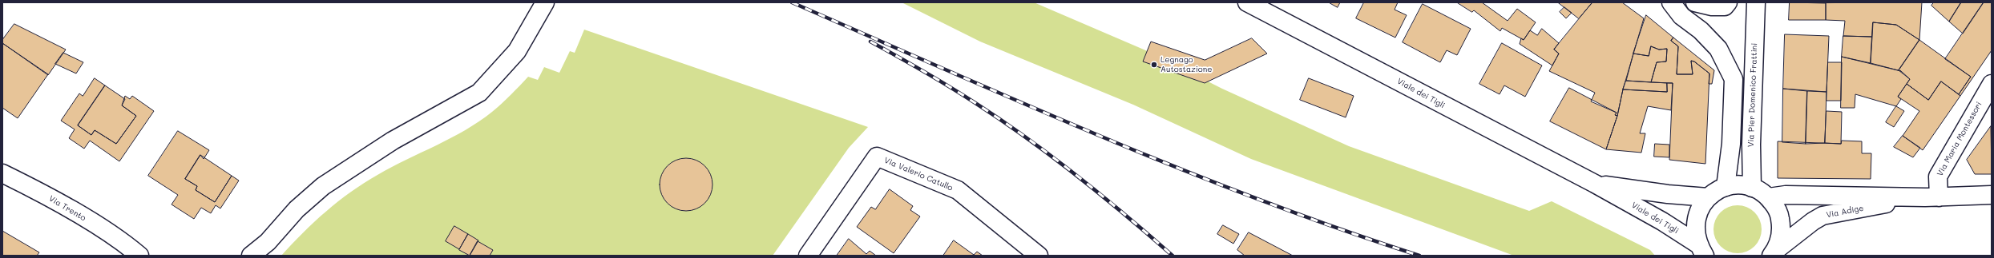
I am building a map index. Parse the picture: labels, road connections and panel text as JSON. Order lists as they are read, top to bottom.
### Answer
{
  "streets": {
    "street": [
      "Viale dei Tigli",
      "Via Pier Domenico Frattini",
      "Via Maria Montessori",
      "Via Valerio Catullo",
      "Via Trento",
      "Via Adige"
    ]
  },
  "crossings": [
    ["Via Maria Montessori", "Via Adige"]
  ],
  "places": ["Legnago Autostazione"]
}
